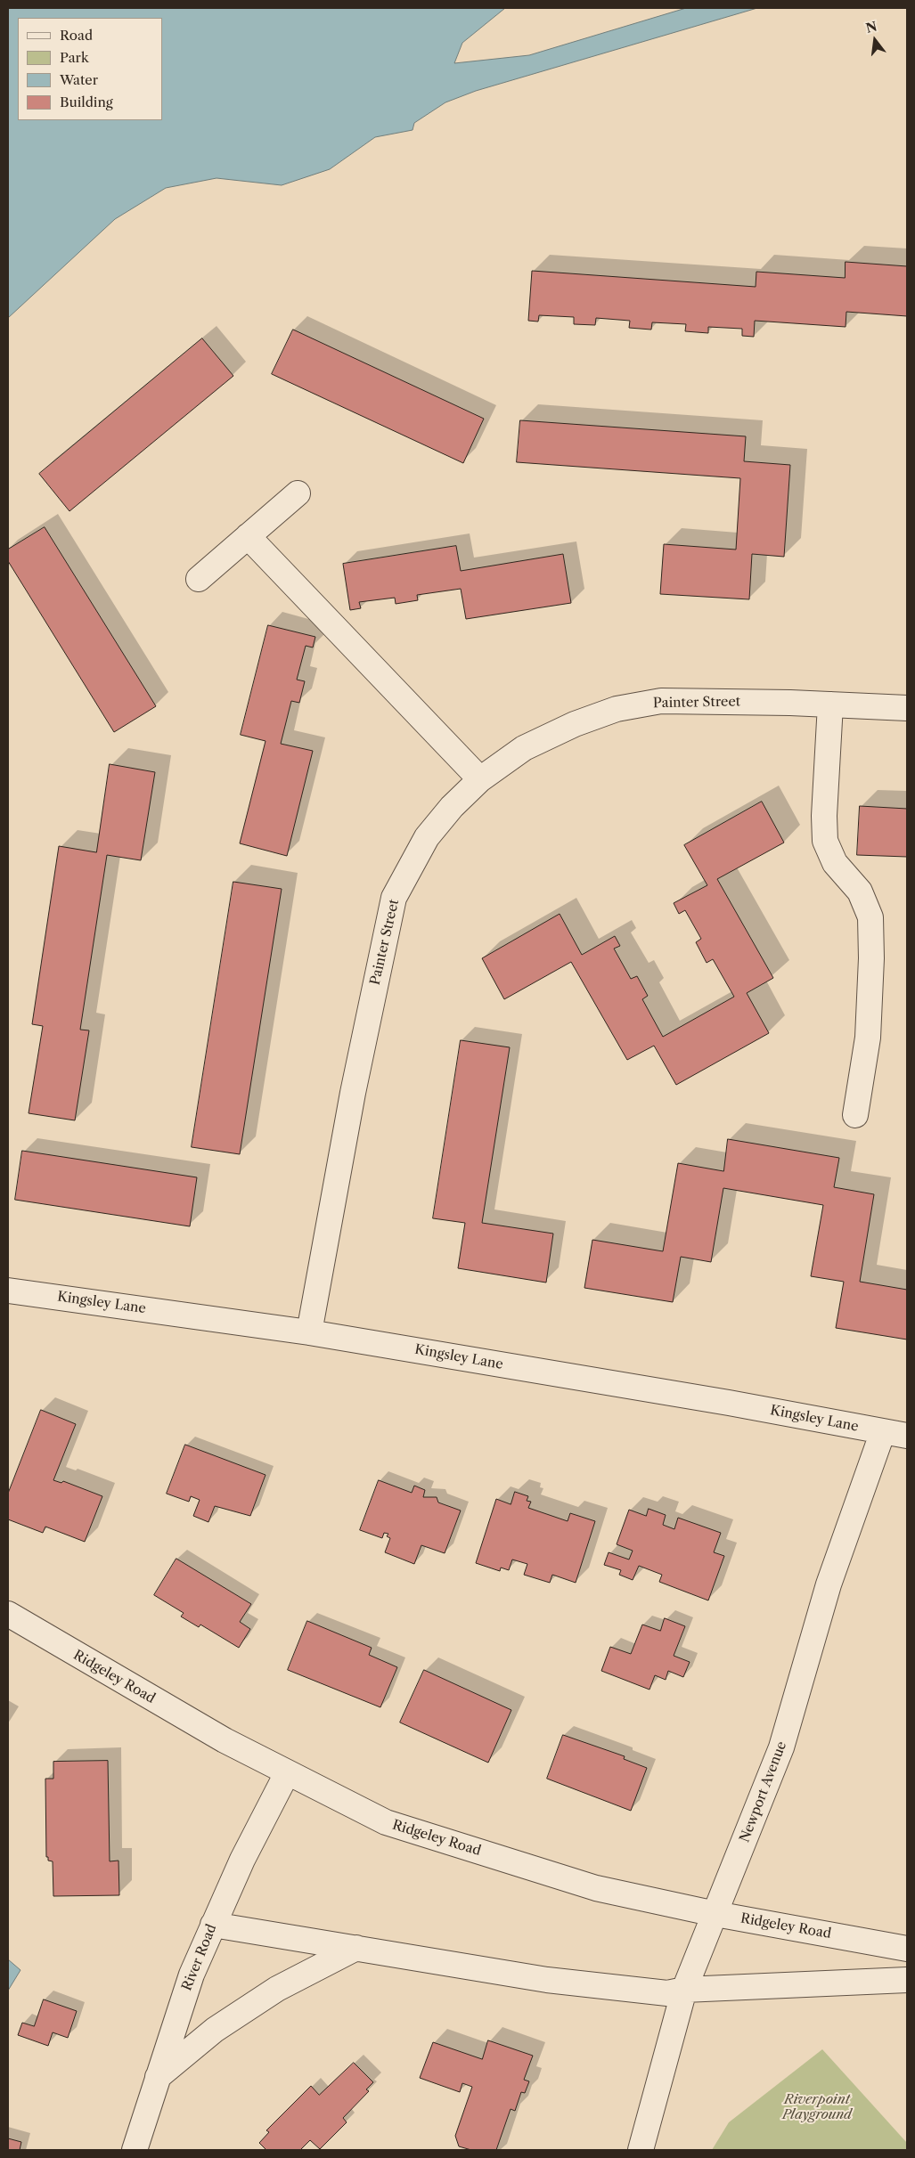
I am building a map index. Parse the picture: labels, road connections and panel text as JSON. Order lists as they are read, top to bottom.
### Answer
{
  "streets": {
    "street": [
      "Painter Street",
      "Kingsley Lane",
      "Ridgeley Road",
      "Newport Avenue",
      "River Road"
    ]
  },
  "crossings": [
    ["Painter Street", "Kingsley Lane"],
    ["Kingsley Lane", "Newport Avenue"],
    ["Ridgeley Road", "Newport Avenue"],
    ["Ridgeley Road", "River Road"]
  ],
  "parks": ["Riverpoint Playground"],
  "legend": [
    "Road",
    "Park",
    "Water",
    "Building"
  ],
  "north": "top"
}
